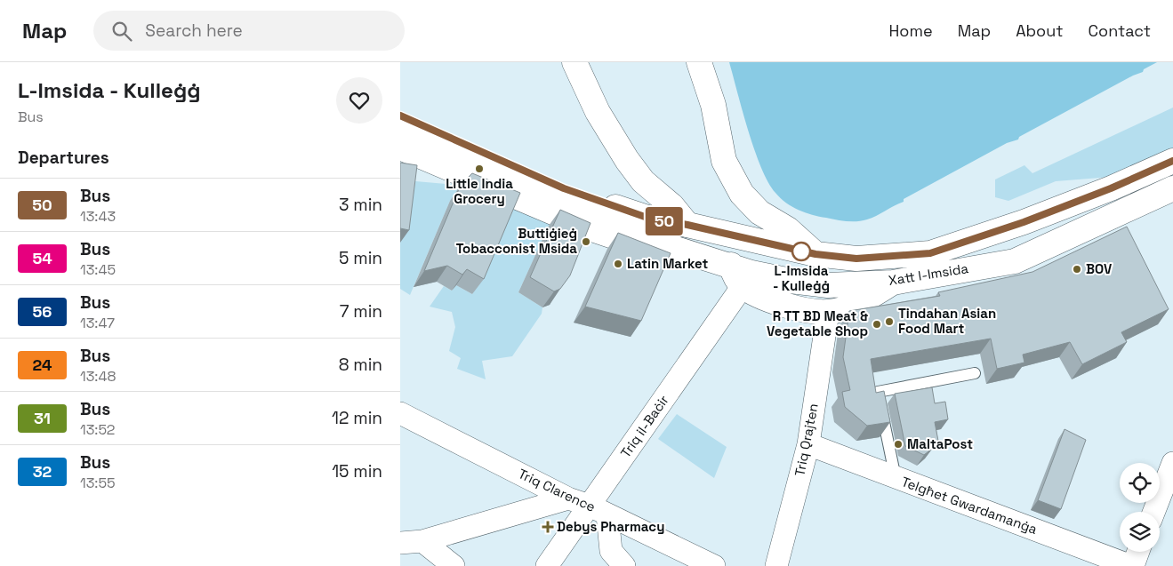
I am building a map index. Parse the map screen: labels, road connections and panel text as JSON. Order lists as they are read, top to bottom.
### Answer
{
  "streets": {
    "main road": ["Xatt l-Imsida"],
    "street": [
      "Triq il-Baċir",
      "Triq Qrajten",
      "Triq Clarence",
      "Telgħet Gwardamanġa"
    ]
  },
  "crossings": [
    ["Triq il-Baċir", "Triq Clarence"],
    ["Triq Qrajten", "Telgħet Gwardamanġa"]
  ],
  "places": {
    "other": [
      "Little India Grocery",
      "Buttiġieġ Tobacconist Msida",
      "L-Imsida - Kulleġġ",
      "Latin Market",
      "BOV",
      "Tindahan Asian Food Mart",
      "R TT BD Meat & Vegetable Shop",
      "MaltaPost"
    ],
    "health": ["Debys Pharmacy"]
  },
  "lines": ["bus line 50"],
  "page": {
    "header": "Map",
    "search": "Search here",
    "nav": [
      "Home",
      "Map",
      "About",
      "Contact"
    ],
    "heading": [
      ["L-Imsida - Kulleġġ", "Bus"],
      "Departures"
    ],
    "on_map": "50",
    "list": [
      {
        "mark": "50",
        "name": "Bus",
        "note": "13:43",
        "value": "3 min"
      },
      {
        "mark": "54",
        "name": "Bus",
        "note": "13:45",
        "value": "5 min"
      },
      {
        "mark": "56",
        "name": "Bus",
        "note": "13:47",
        "value": "7 min"
      },
      {
        "mark": "24",
        "name": "Bus",
        "note": "13:48",
        "value": "8 min"
      },
      {
        "mark": "31",
        "name": "Bus",
        "note": "13:52",
        "value": "12 min"
      },
      {
        "mark": "32",
        "name": "Bus",
        "note": "13:55",
        "value": "15 min"
      }
    ]
  }
}
